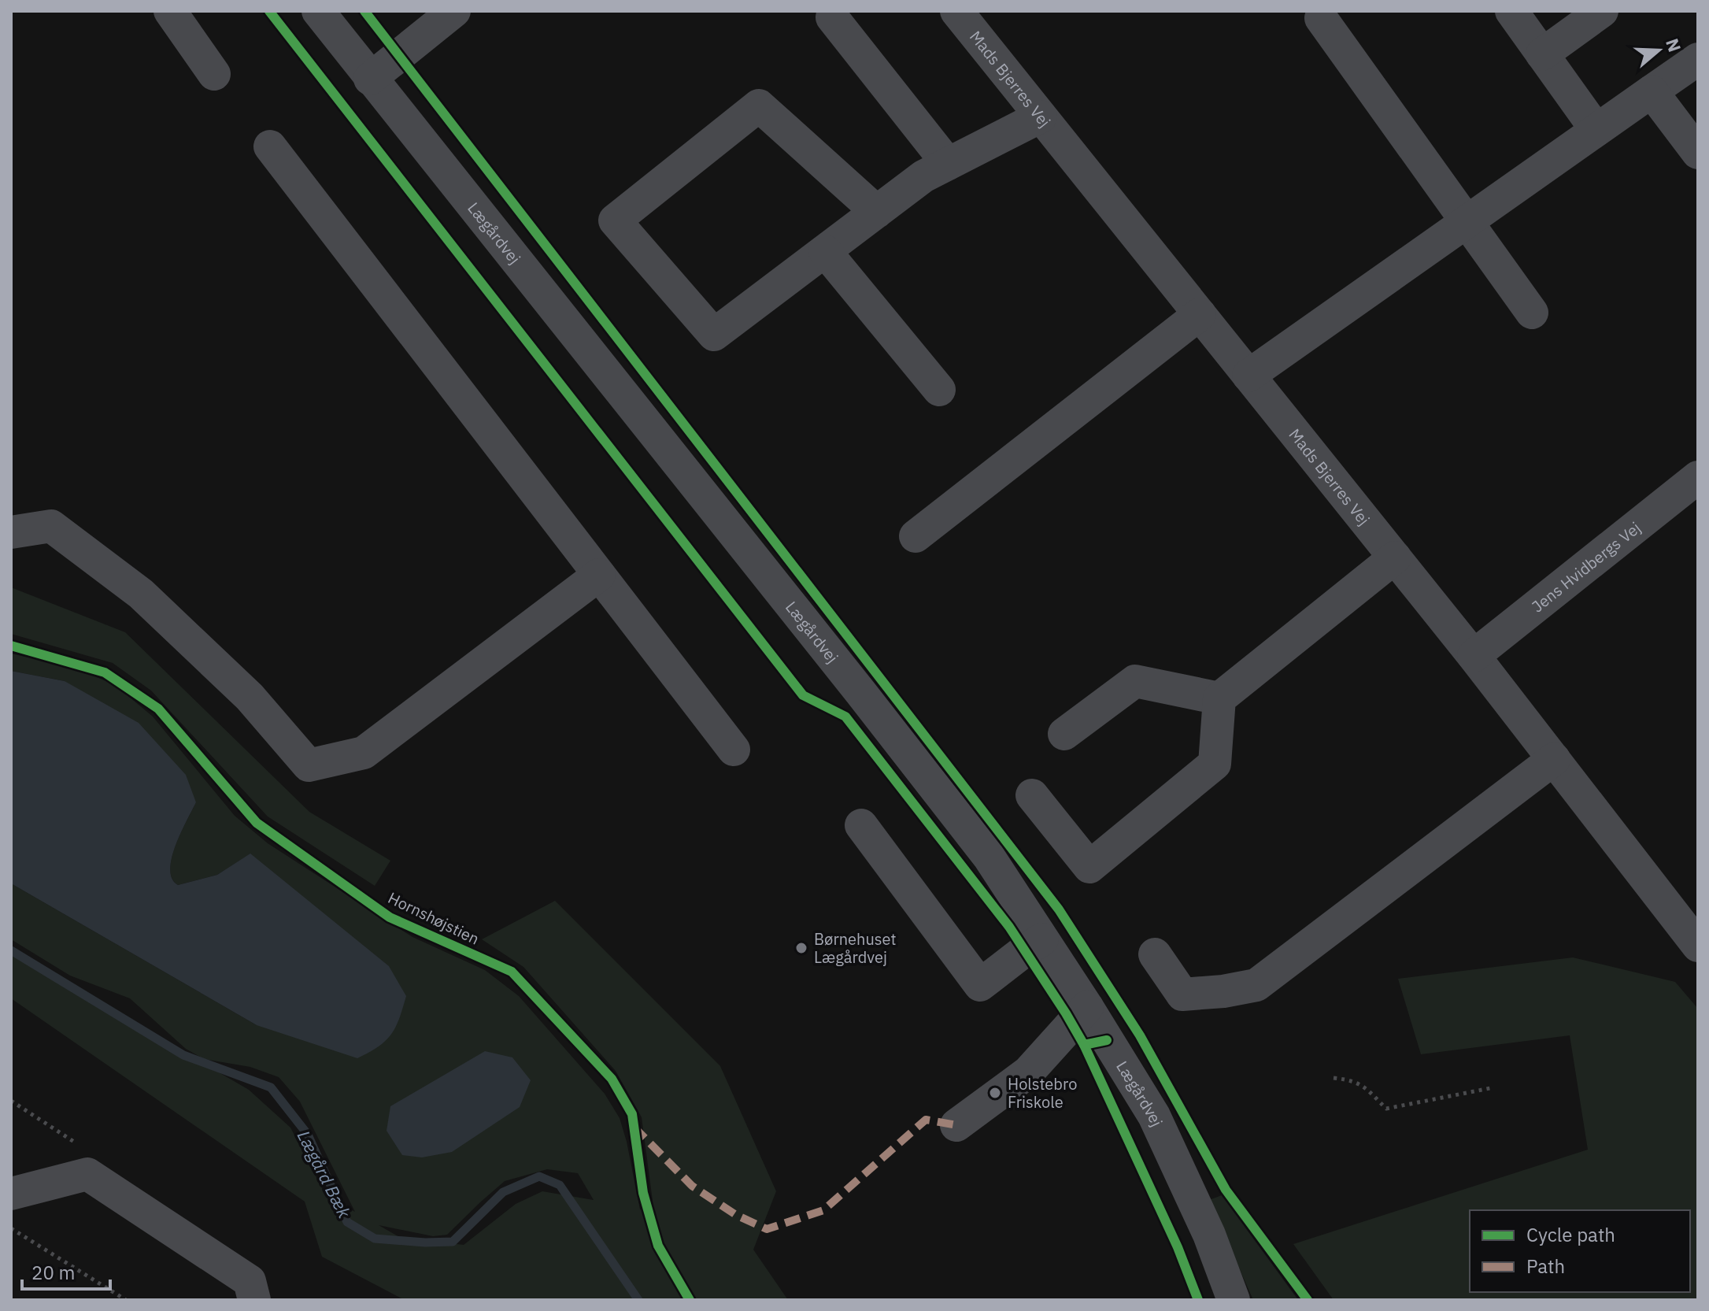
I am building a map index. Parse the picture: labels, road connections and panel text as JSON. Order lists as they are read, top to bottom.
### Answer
{
  "streets": {
    "street": ["Mads Bjerres Vej", "Lægårdvej", "Jens Hvidbergs Vej"],
    "cycle path": ["Hornshøjstien"]
  },
  "crossings": [
    ["Mads Bjerres Vej", "Jens Hvidbergs Vej"]
  ],
  "water": ["Lægård Bæk"],
  "places": ["Børnehuset Lægårdvej", "Holstebro Friskole"],
  "legend": ["Cycle path", "Path"],
  "scale_bar": "20 m",
  "north": "right"
}
